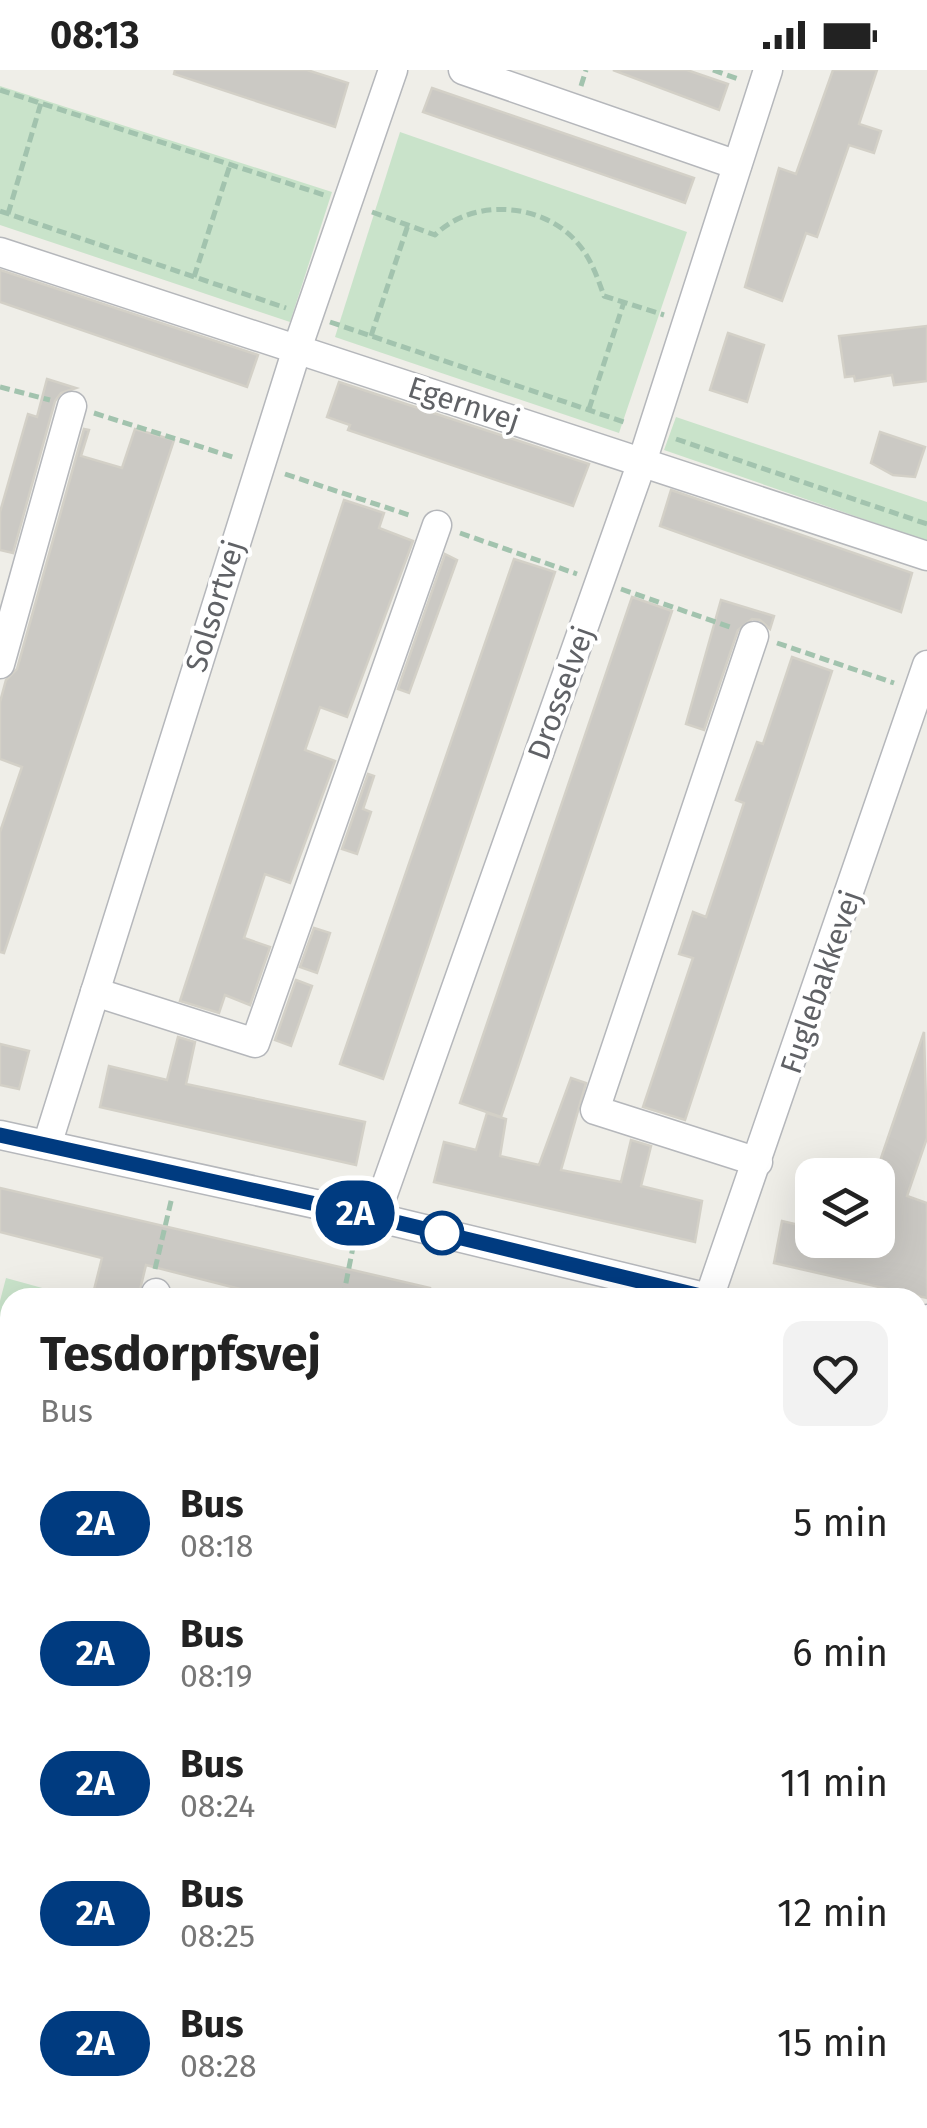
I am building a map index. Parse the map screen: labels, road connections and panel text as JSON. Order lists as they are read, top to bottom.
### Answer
{
  "streets": {
    "street": [
      "Egernvej",
      "Solsortvej",
      "Drosselvej",
      "Fuglebakkevej"
    ]
  },
  "crossings": [
    ["Egernvej", "Solsortvej"],
    ["Egernvej", "Drosselvej"]
  ],
  "lines": ["bus line 2A"],
  "page": {
    "status": "08:13",
    "on_map": "2A",
    "heading": ["Tesdorpfsvej", "Bus"],
    "list": [
      {
        "mark": "2A",
        "name": "Bus",
        "note": "08:18",
        "value": "5 min"
      },
      {
        "mark": "2A",
        "name": "Bus",
        "note": "08:19",
        "value": "6 min"
      },
      {
        "mark": "2A",
        "name": "Bus",
        "note": "08:24",
        "value": "11 min"
      },
      {
        "mark": "2A",
        "name": "Bus",
        "note": "08:25",
        "value": "12 min"
      },
      {
        "mark": "2A",
        "name": "Bus",
        "note": "08:28",
        "value": "15 min"
      }
    ]
  }
}
